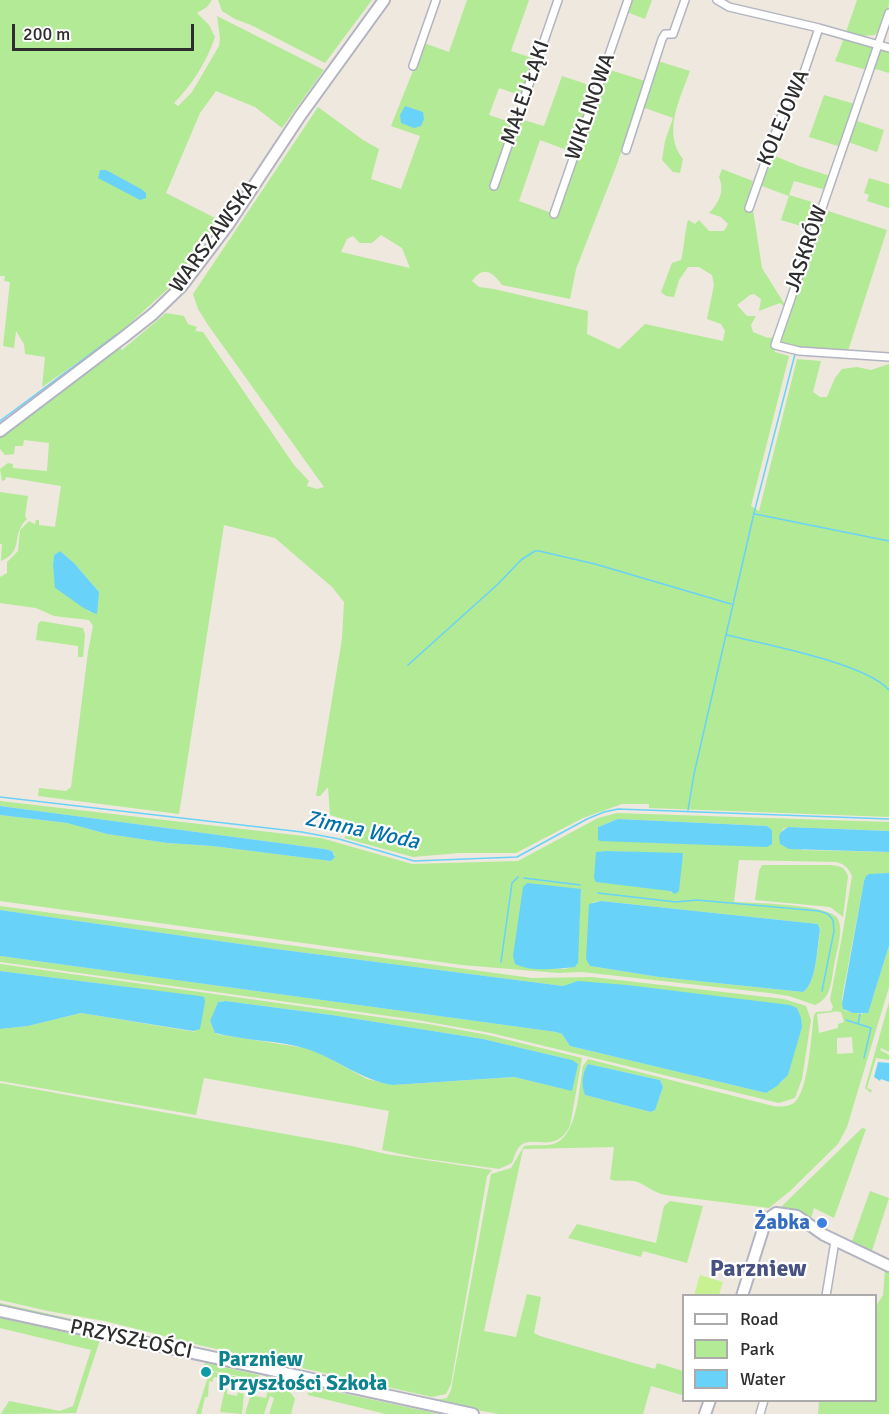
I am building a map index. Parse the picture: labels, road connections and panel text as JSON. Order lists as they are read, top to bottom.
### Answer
{
  "streets": {
    "street": [
      "MAŁEJ ŁĄKI",
      "WIKLINOWA",
      "KOLEJOWA",
      "WARSZAWSKA",
      "JASKRÓW",
      "PRZYSZŁOŚCI"
    ]
  },
  "districts": ["Parzniew"],
  "water": ["Zimna Woda"],
  "places": ["Żabka", "Parzniew Przyszłości Szkoła"],
  "legend": ["Road", "Park", "Water"],
  "scale_bar": "200 m"
}
